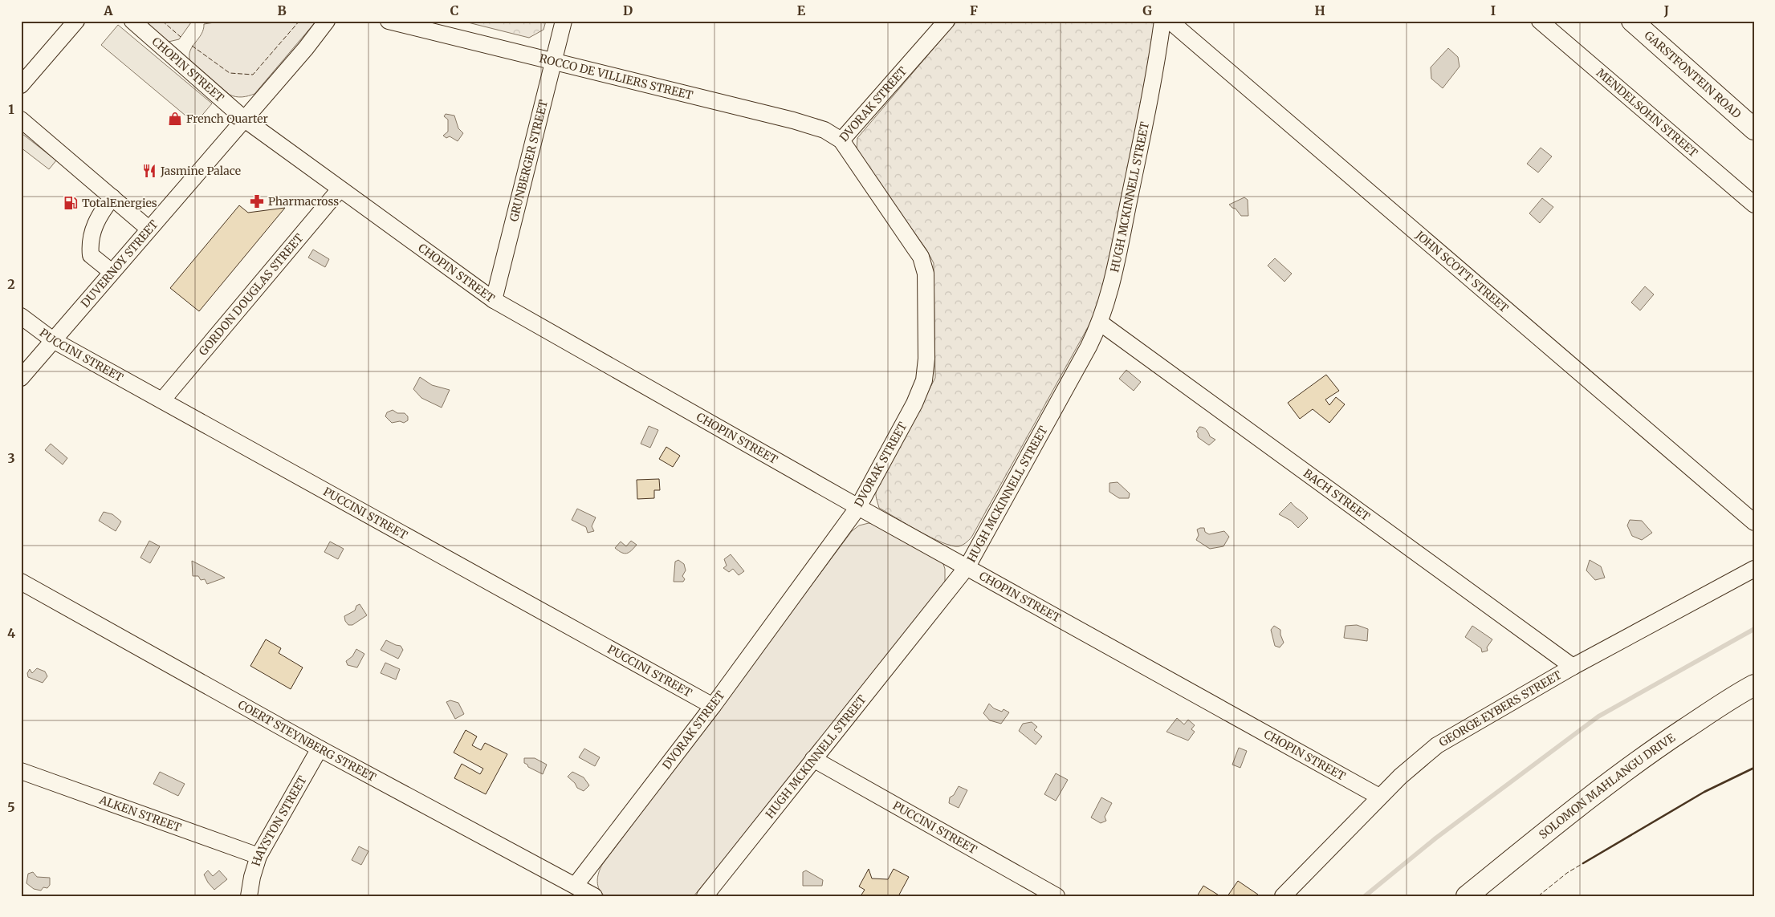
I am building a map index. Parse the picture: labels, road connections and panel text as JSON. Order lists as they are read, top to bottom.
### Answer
{
  "streets": {
    "main road": ["GARSTFONTEIN ROAD", "SOLOMON MAHLANGU DRIVE"],
    "street": [
      "CHOPIN STREET",
      "ROCCO DE VILLIERS STREET",
      "DVORAK STREET",
      "MENDELSOHN STREET",
      "GRUNBERGER STREET",
      "HUGH MCKINNELL STREET",
      "DUVERNOY STREET",
      "JOHN SCOTT STREET",
      "GORDON DOUGLAS STREET",
      "PUCCINI STREET",
      "BACH STREET",
      "GEORGE EYBERS STREET",
      "COERT STEYNBERG STREET",
      "ALKEN STREET",
      "HAYSTON STREET"
    ]
  },
  "crossings": [
    ["CHOPIN STREET", "DVORAK STREET"],
    ["CHOPIN STREET", "GRUNBERGER STREET"],
    ["CHOPIN STREET", "HUGH MCKINNELL STREET"],
    ["CHOPIN STREET", "DUVERNOY STREET"],
    ["CHOPIN STREET", "GORDON DOUGLAS STREET"],
    ["CHOPIN STREET", "GEORGE EYBERS STREET"],
    ["ROCCO DE VILLIERS STREET", "DVORAK STREET"],
    ["ROCCO DE VILLIERS STREET", "GRUNBERGER STREET"],
    ["DVORAK STREET", "PUCCINI STREET"],
    ["DVORAK STREET", "COERT STEYNBERG STREET"],
    ["HUGH MCKINNELL STREET", "PUCCINI STREET"],
    ["HUGH MCKINNELL STREET", "BACH STREET"],
    ["DUVERNOY STREET", "PUCCINI STREET"],
    ["GORDON DOUGLAS STREET", "PUCCINI STREET"],
    ["BACH STREET", "GEORGE EYBERS STREET"],
    ["COERT STEYNBERG STREET", "HAYSTON STREET"],
    ["ALKEN STREET", "HAYSTON STREET"]
  ],
  "places": {
    "shop": ["French Quarter"],
    "restaurant": ["Jasmine Palace"],
    "pharmacy": ["Pharmacross"],
    "fuel station": ["TotalEnergies"]
  },
  "grid": {
    "columns": [
      "A",
      "B",
      "C",
      "D",
      "E",
      "F",
      "G",
      "H",
      "I",
      "J"
    ],
    "rows": [
      "1",
      "2",
      "3",
      "4",
      "5"
    ]
  }
}
